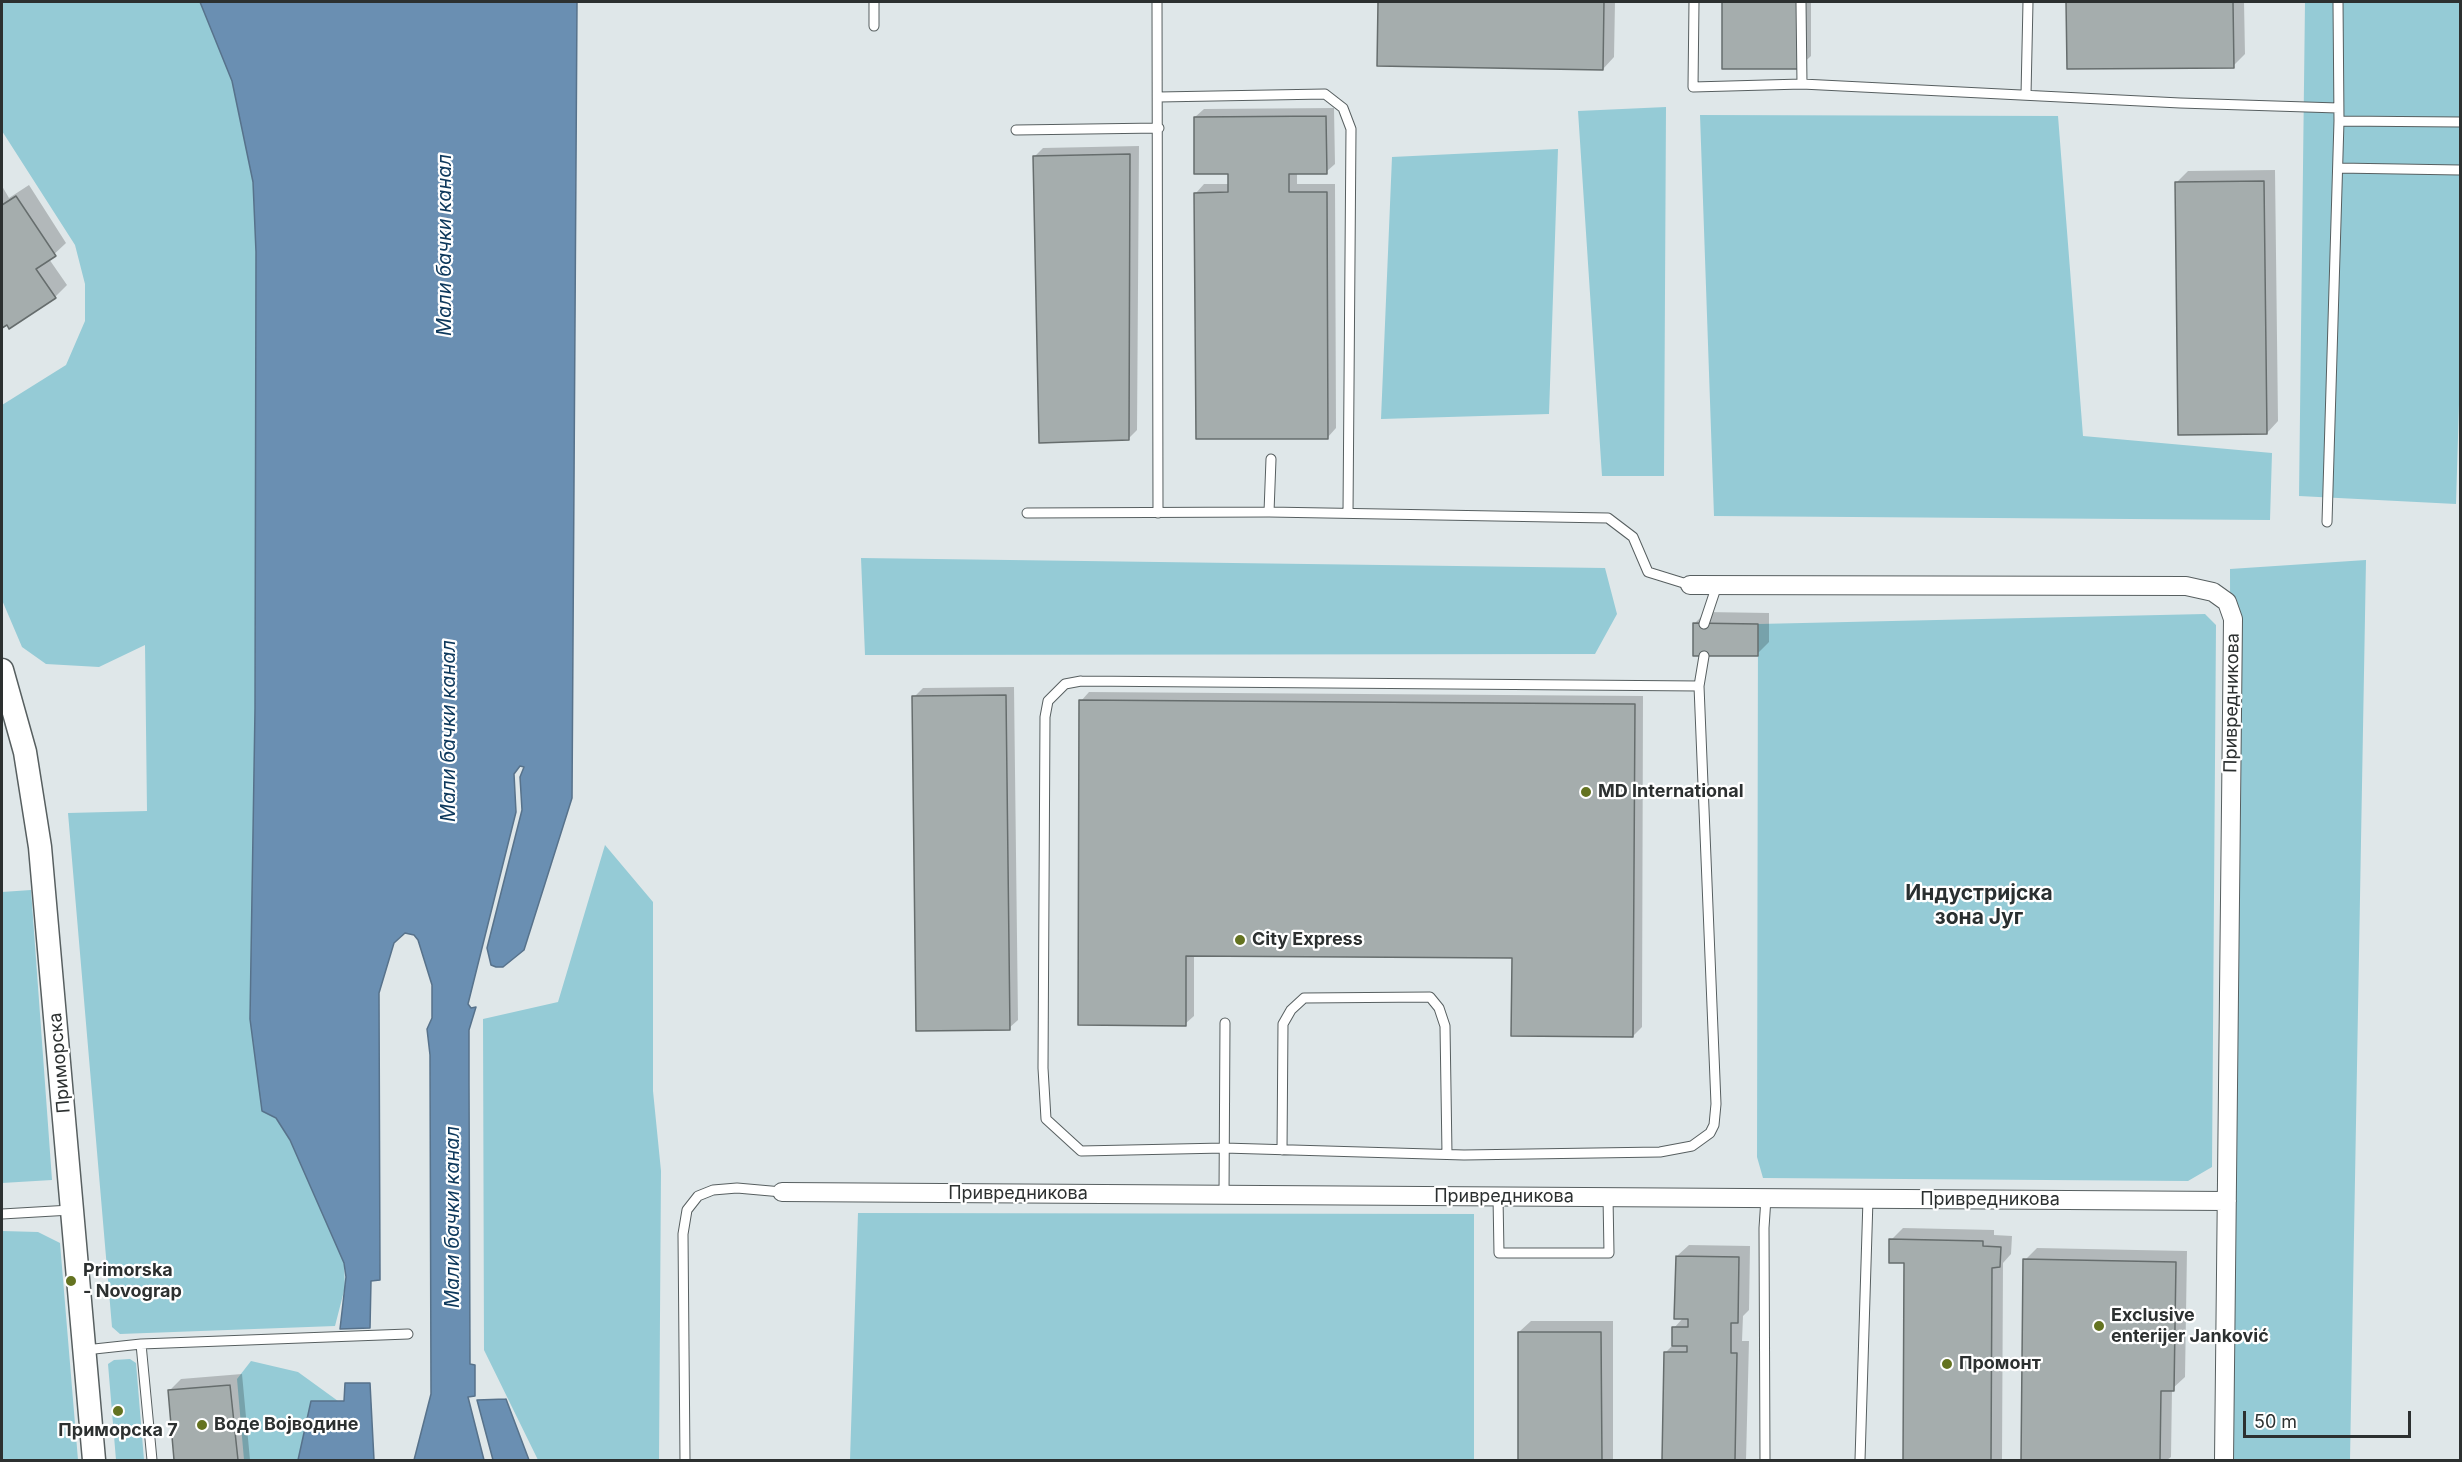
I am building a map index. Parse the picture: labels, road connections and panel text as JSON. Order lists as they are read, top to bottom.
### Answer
{
  "streets": {
    "street": ["Привредникова", "Приморска"]
  },
  "districts": ["Индустријска зона Југ"],
  "water": ["Мали бачки канал"],
  "places": [
    "MD International",
    "City Express",
    "Primorska - Novograp",
    "Exclusive enterijer Janković",
    "Промонт",
    "Приморска 7",
    "Воде Војводине"
  ],
  "scale_bar": "50 m"
}
